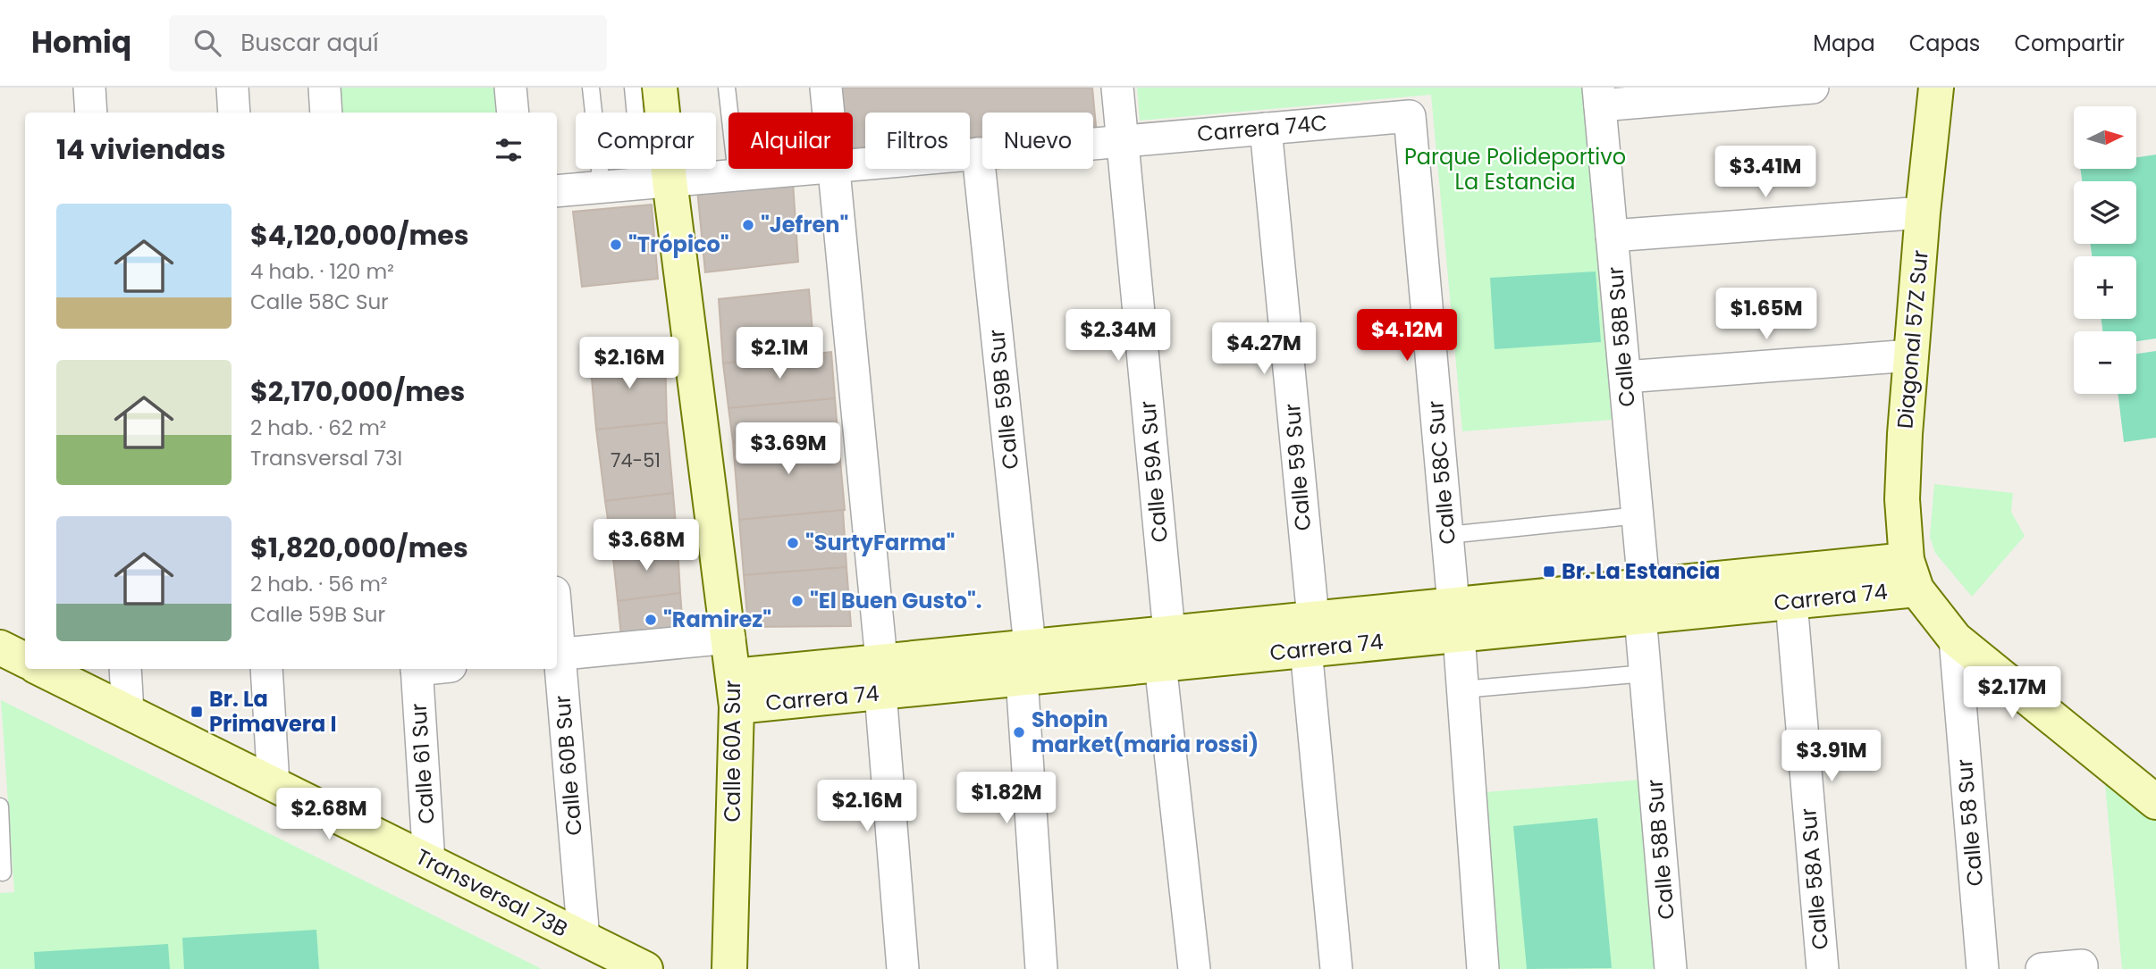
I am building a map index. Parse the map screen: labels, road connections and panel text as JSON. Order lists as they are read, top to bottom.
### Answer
{
  "streets": {
    "street": [
      "Carrera 74C",
      "Calle 58B Sur",
      "Diagonal 57Z Sur",
      "Calle 59B Sur",
      "Calle 59 Sur",
      "Calle 59A Sur",
      "Calle 58C Sur",
      "Carrera 74",
      "Calle 60A Sur",
      "Calle 61 Sur",
      "Calle 60B Sur",
      "Calle 58 Sur",
      "Calle 58A Sur",
      "Transversal 73B"
    ]
  },
  "crossings": [
    ["Carrera 74C", "Calle 59B Sur"],
    ["Carrera 74C", "Calle 59 Sur"],
    ["Carrera 74C", "Calle 59A Sur"],
    ["Carrera 74C", "Calle 58C Sur"],
    ["Carrera 74C", "Calle 60A Sur"],
    ["Calle 58B Sur", "Carrera 74"],
    ["Diagonal 57Z Sur", "Carrera 74"],
    ["Calle 59B Sur", "Carrera 74"],
    ["Calle 59 Sur", "Carrera 74"],
    ["Calle 59A Sur", "Carrera 74"],
    ["Calle 58C Sur", "Carrera 74"],
    ["Carrera 74", "Calle 60A Sur"],
    ["Carrera 74", "Calle 58A Sur"],
    ["Calle 61 Sur", "Transversal 73B"],
    ["Calle 60B Sur", "Transversal 73B"]
  ],
  "parks": ["Parque Polideportivo La Estancia"],
  "places": {
    "other": [
      "\"Jefren\"",
      "\"Trópico\"",
      "\"SurtyFarma\"",
      "\"El Buen Gusto\".",
      "\"Ramirez\"",
      "Shopin market(maria rossi)"
    ],
    "transit": ["Br. La Estancia", "Br. La Primavera I"]
  },
  "house_numbers": ["74-51"],
  "north": "right",
  "page": {
    "header": "Homiq",
    "search": "Buscar aquí",
    "nav": ["Mapa", "Capas", "Compartir"],
    "map_buttons": ["+", "−"],
    "chip": [
      "Comprar",
      "Alquilar",
      "Filtros",
      "Nuevo"
    ],
    "heading": "14 viviendas",
    "price": [
      "$3.41M",
      "$1.65M",
      "$2.34M",
      "$4.12M",
      "$4.27M",
      "$2.1M",
      "$2.16M",
      "$3.69M",
      "$3.68M",
      "$2.17M",
      "$3.91M",
      "$1.82M",
      "$2.16M",
      "$2.68M"
    ],
    "list": [
      {
        "name": "$4,120,000/mes",
        "note": "4 hab. · 120 m² · Calle 58C Sur"
      },
      {
        "name": "$2,170,000/mes",
        "note": "2 hab. · 62 m² · Transversal 73I"
      },
      {
        "name": "$1,820,000/mes",
        "note": "2 hab. · 56 m² · Calle 59B Sur"
      }
    ]
  }
}
